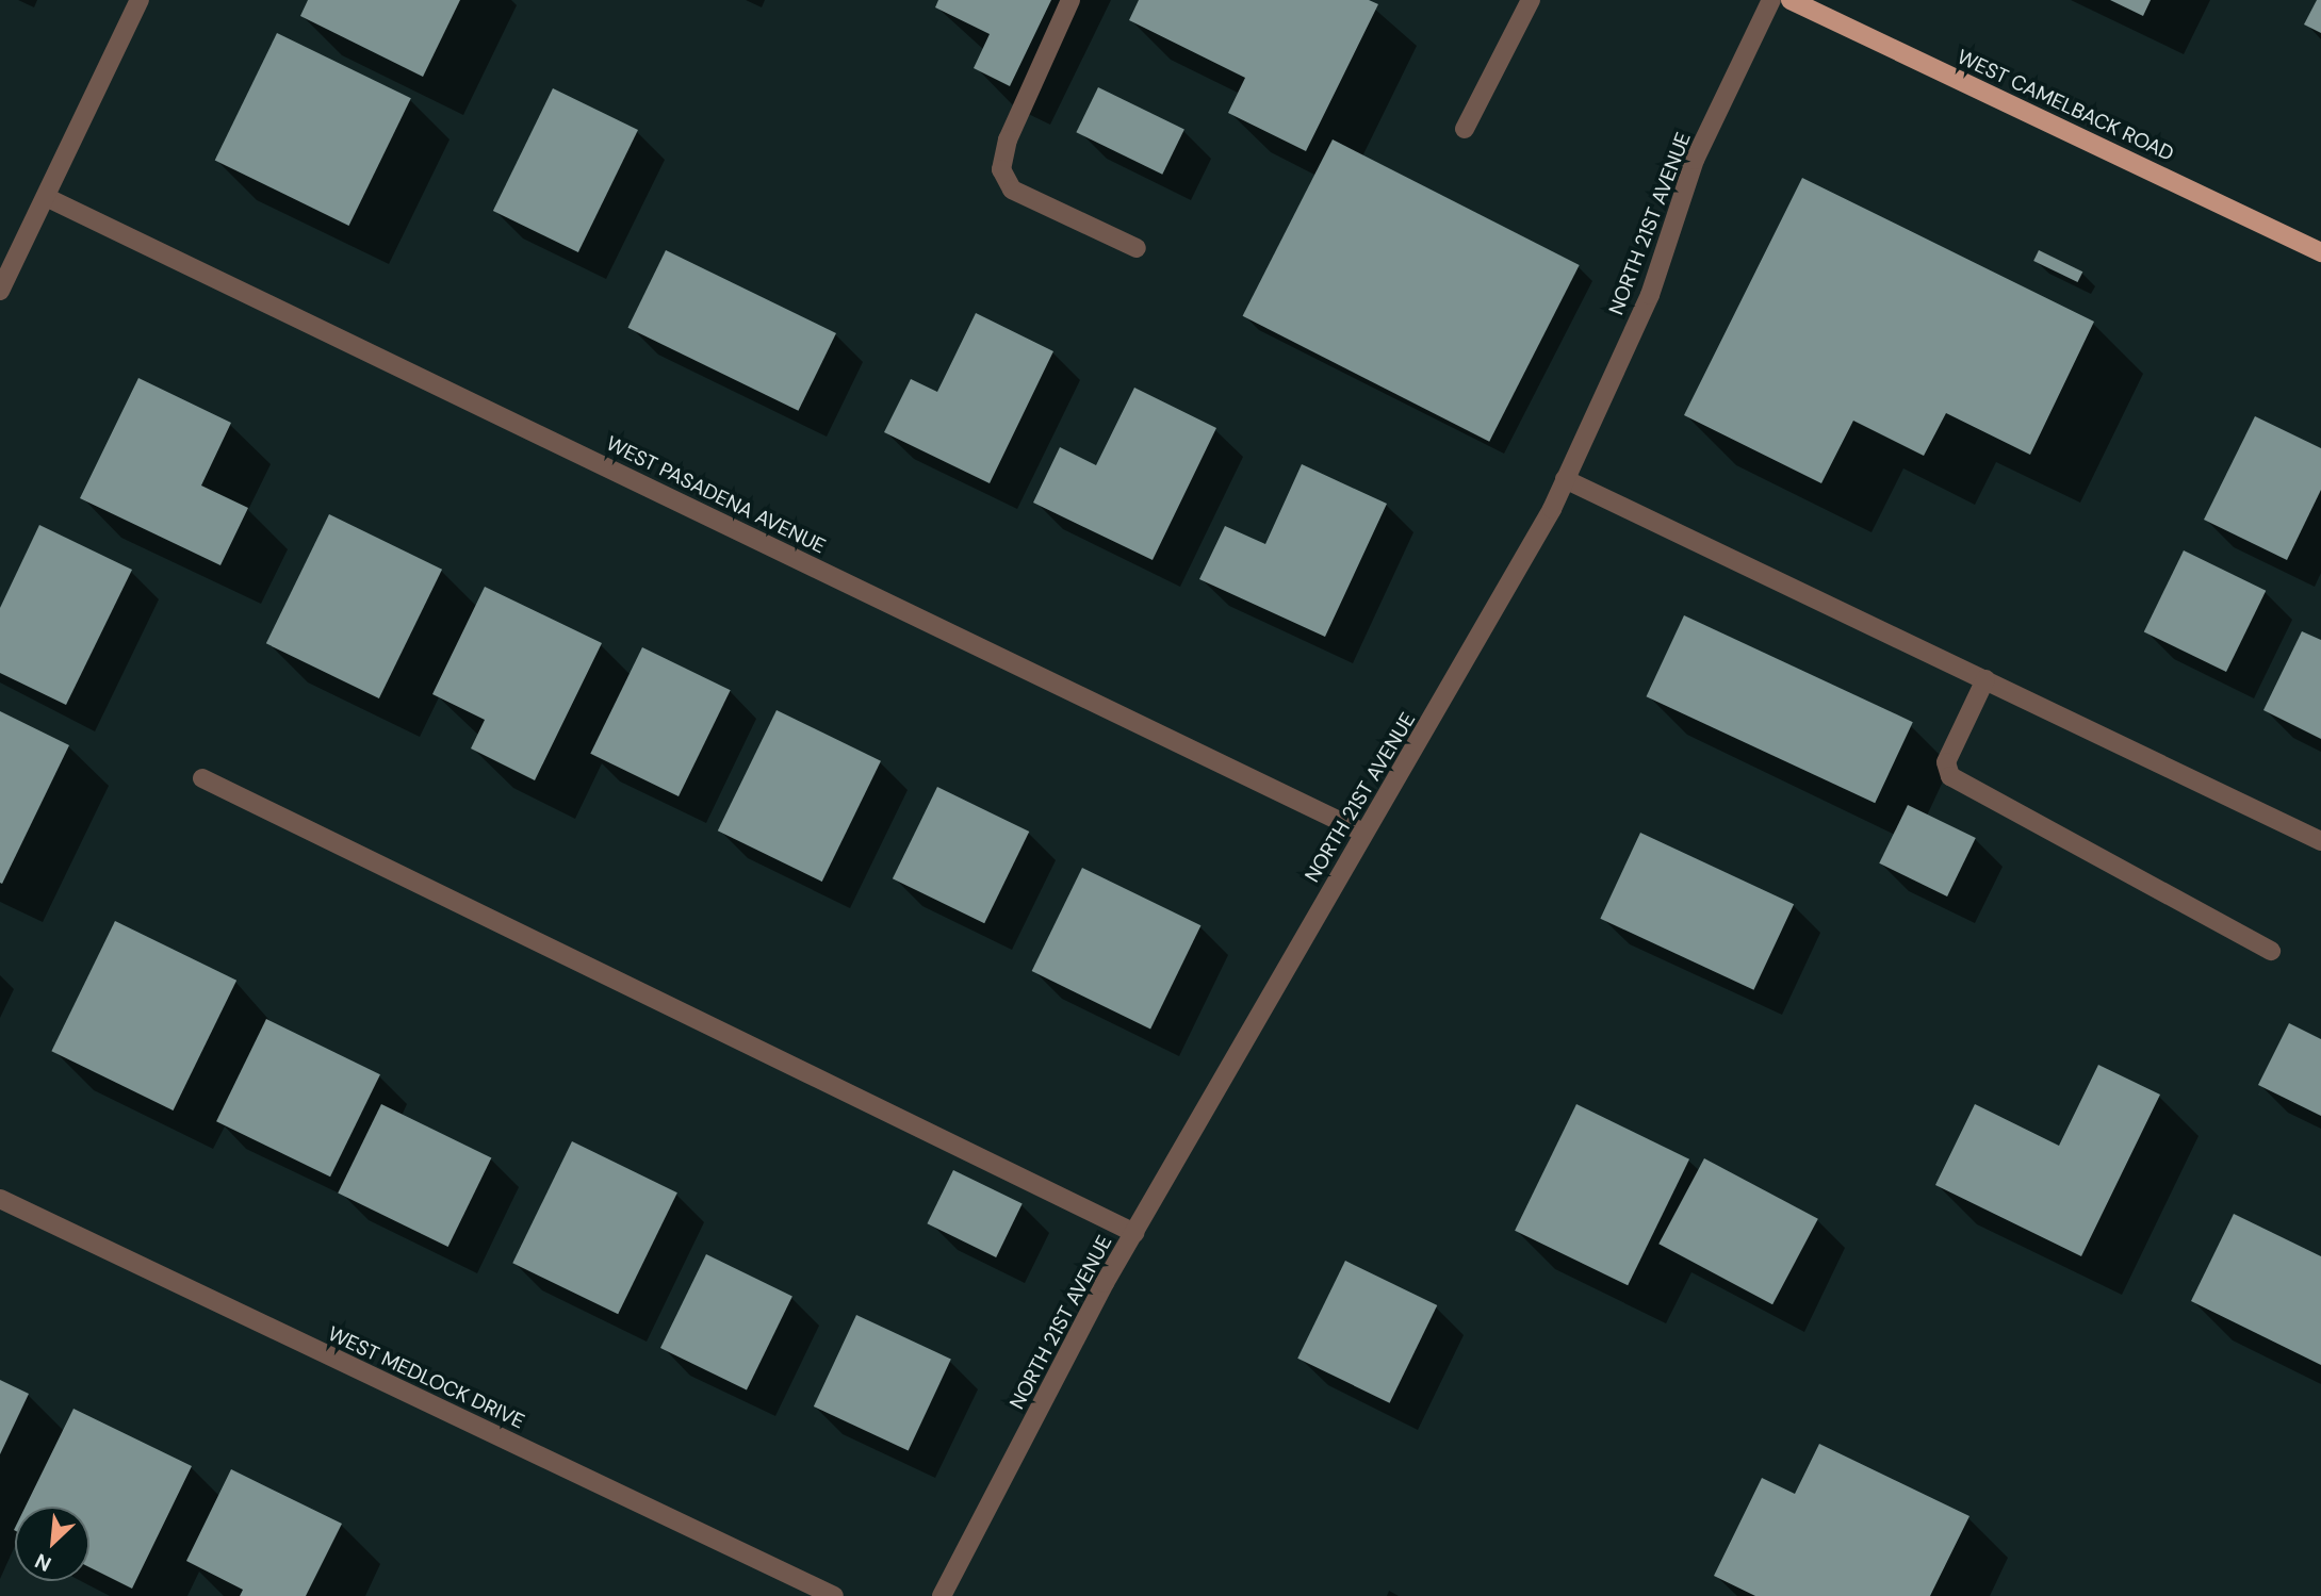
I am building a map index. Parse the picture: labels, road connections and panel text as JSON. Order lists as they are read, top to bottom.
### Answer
{
  "streets": {
    "main road": ["WEST CAMELBACK ROAD"],
    "street": ["NORTH 21ST AVENUE", "WEST PASADENA AVENUE", "WEST MEDLOCK DRIVE"]
  },
  "crossings": [
    ["NORTH 21ST AVENUE", "WEST PASADENA AVENUE"]
  ],
  "north": "bottom left"
}
